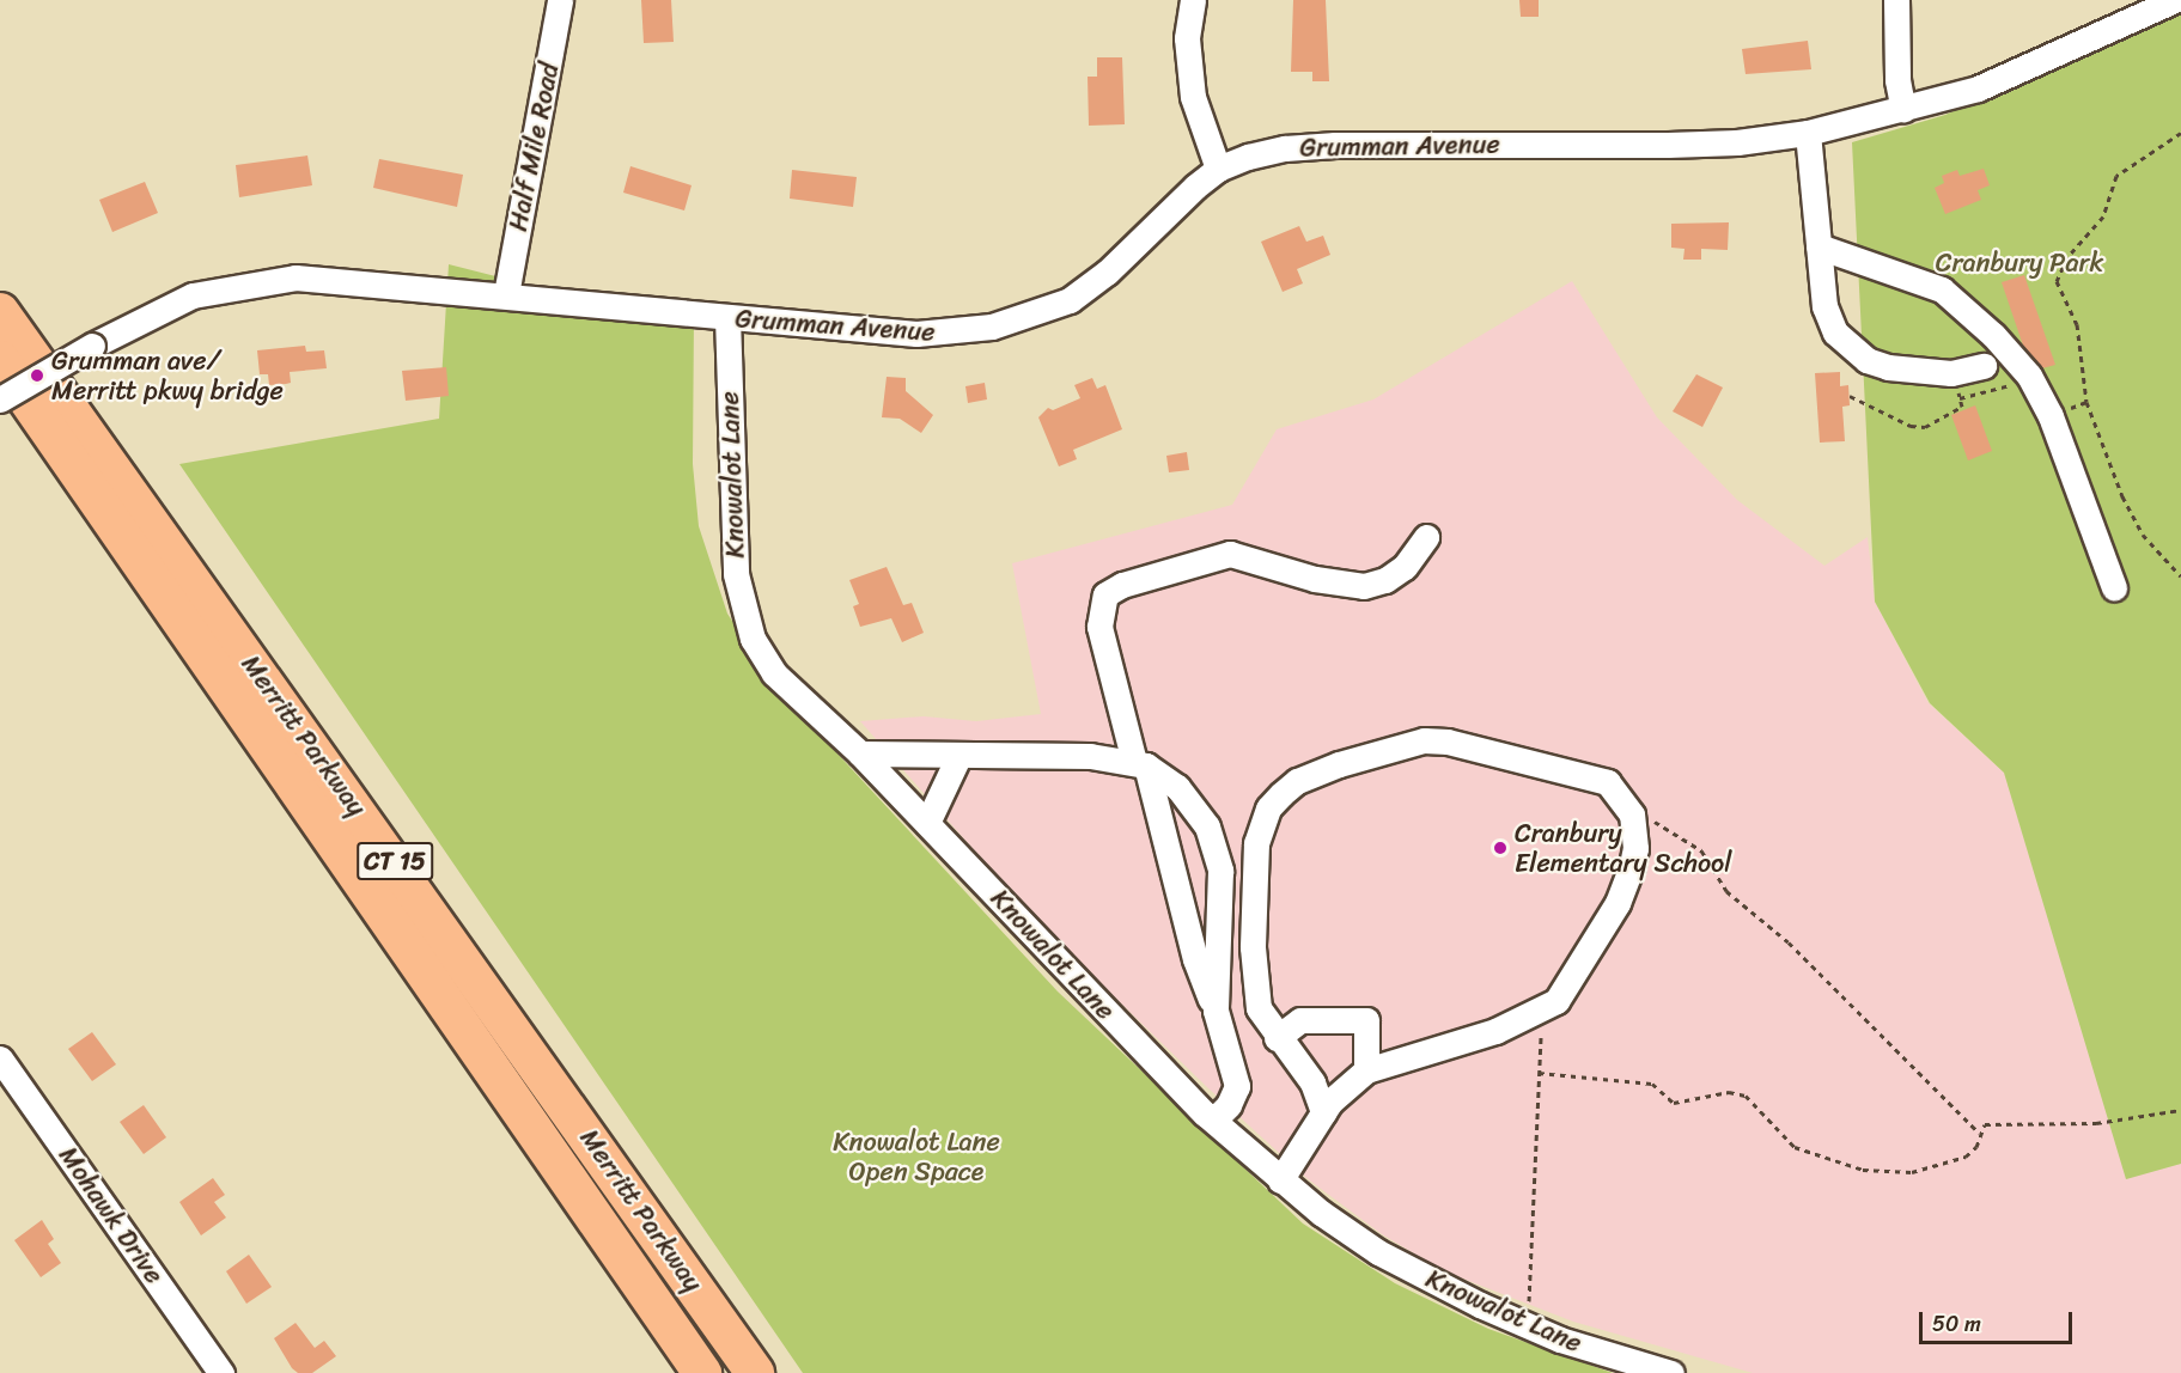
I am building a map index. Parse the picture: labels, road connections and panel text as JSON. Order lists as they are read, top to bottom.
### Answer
{
  "streets": {
    "highway": ["Merritt Parkway", "CT 15"],
    "street": [
      "Grumman Avenue",
      "Half Mile Road",
      "Knowalot Lane",
      "Mohawk Drive"
    ]
  },
  "crossings": [
    ["Grumman Avenue", "Half Mile Road"],
    ["Grumman Avenue", "Knowalot Lane"]
  ],
  "parks": ["Cranbury Park", "Knowalot Lane Open Space"],
  "places": ["Grumman ave/ Merritt pkwy bridge", "Cranbury Elementary School"],
  "scale_bar": "50 m"
}
